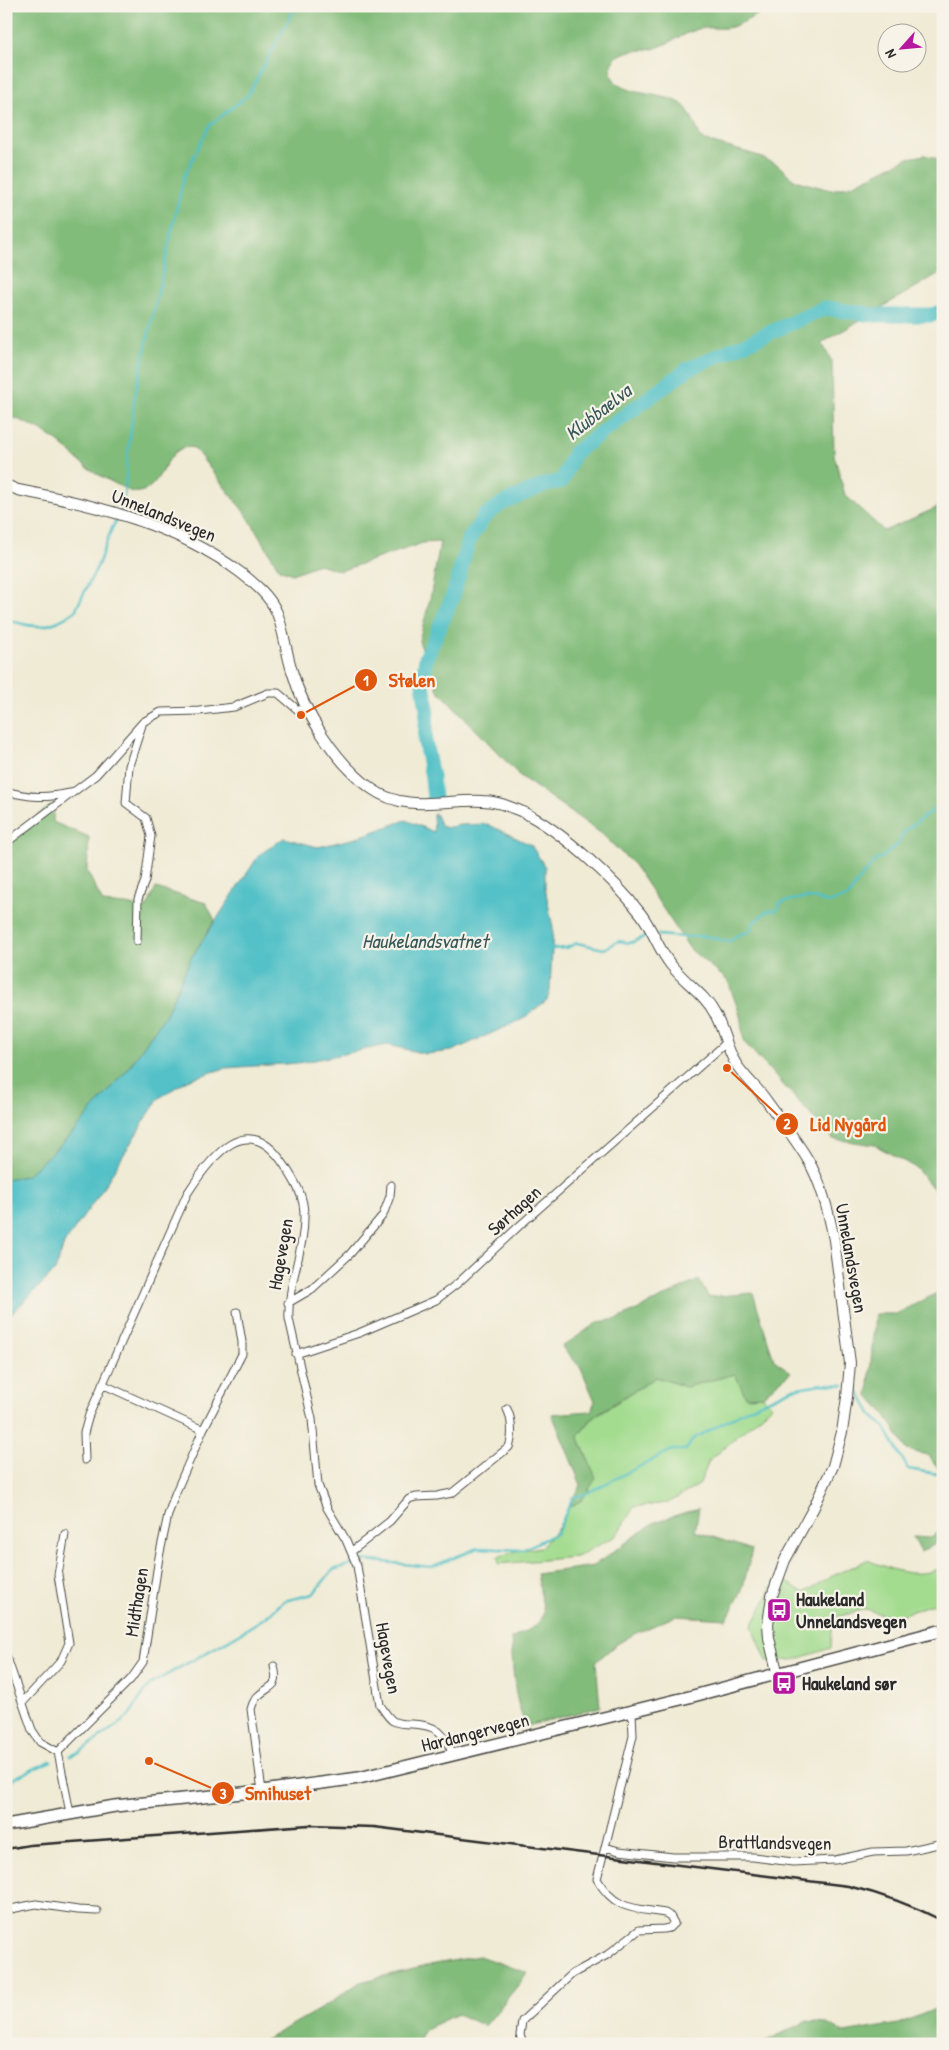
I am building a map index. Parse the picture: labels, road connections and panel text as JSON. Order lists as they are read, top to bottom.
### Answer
{
  "streets": {
    "main road": ["Unnelandsvegen", "Hardangervegen"],
    "street": [
      "Sørhagen",
      "Hagevegen",
      "Midthagen",
      "Brattlandsvegen"
    ]
  },
  "crossings": [
    ["Unnelandsvegen", "Sørhagen"],
    ["Unnelandsvegen", "Hardangervegen"],
    ["Sørhagen", "Hagevegen"],
    ["Hagevegen", "Hardangervegen"]
  ],
  "water": ["Klubbaelva", "Haukelandsvatnet"],
  "places": {
    "other": ["Stølen", "Lid Nygård", "Smihuset"],
    "bus stop": ["Haukeland Unnelandsvegen", "Haukeland sør"]
  },
  "north": "bottom left"
}
